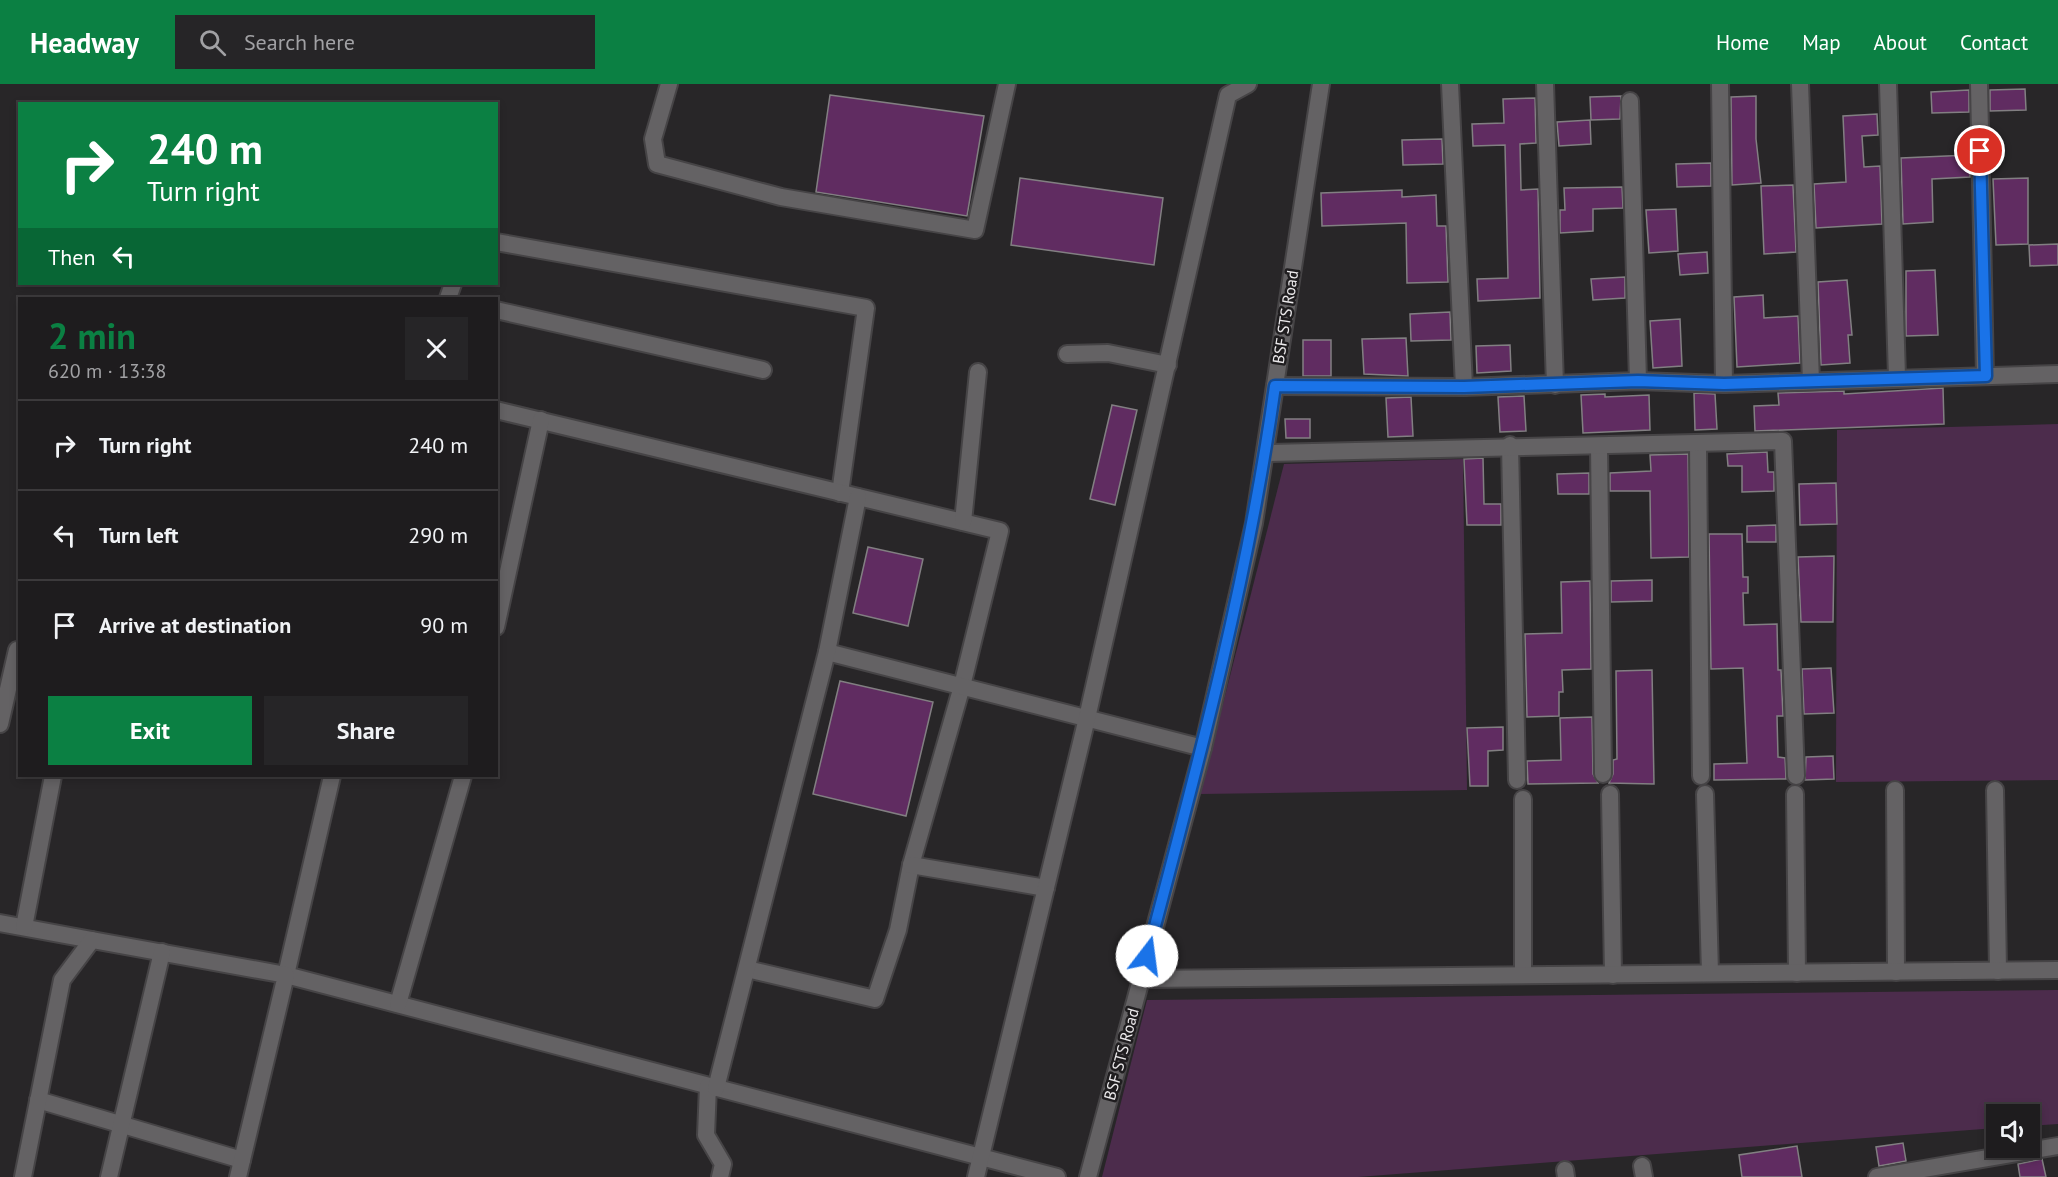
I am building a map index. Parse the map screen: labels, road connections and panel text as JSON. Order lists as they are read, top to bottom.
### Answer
{
  "streets": {
    "street": ["BSF STS Road"]
  },
  "page": {
    "header": "Headway",
    "search": "Search here",
    "nav": [
      "Home",
      "Map",
      "About",
      "Contact"
    ],
    "turn": ["240 m", "Turn right"],
    "then": "Then",
    "heading": ["2 min", "620 m · 13:38"],
    "list": [
      {
        "name": "Turn right",
        "value": "240 m"
      },
      {
        "name": "Turn left",
        "value": "290 m"
      },
      {
        "name": "Arrive at destination",
        "value": "90 m"
      }
    ],
    "buttons": ["Exit", "Share"]
  }
}
